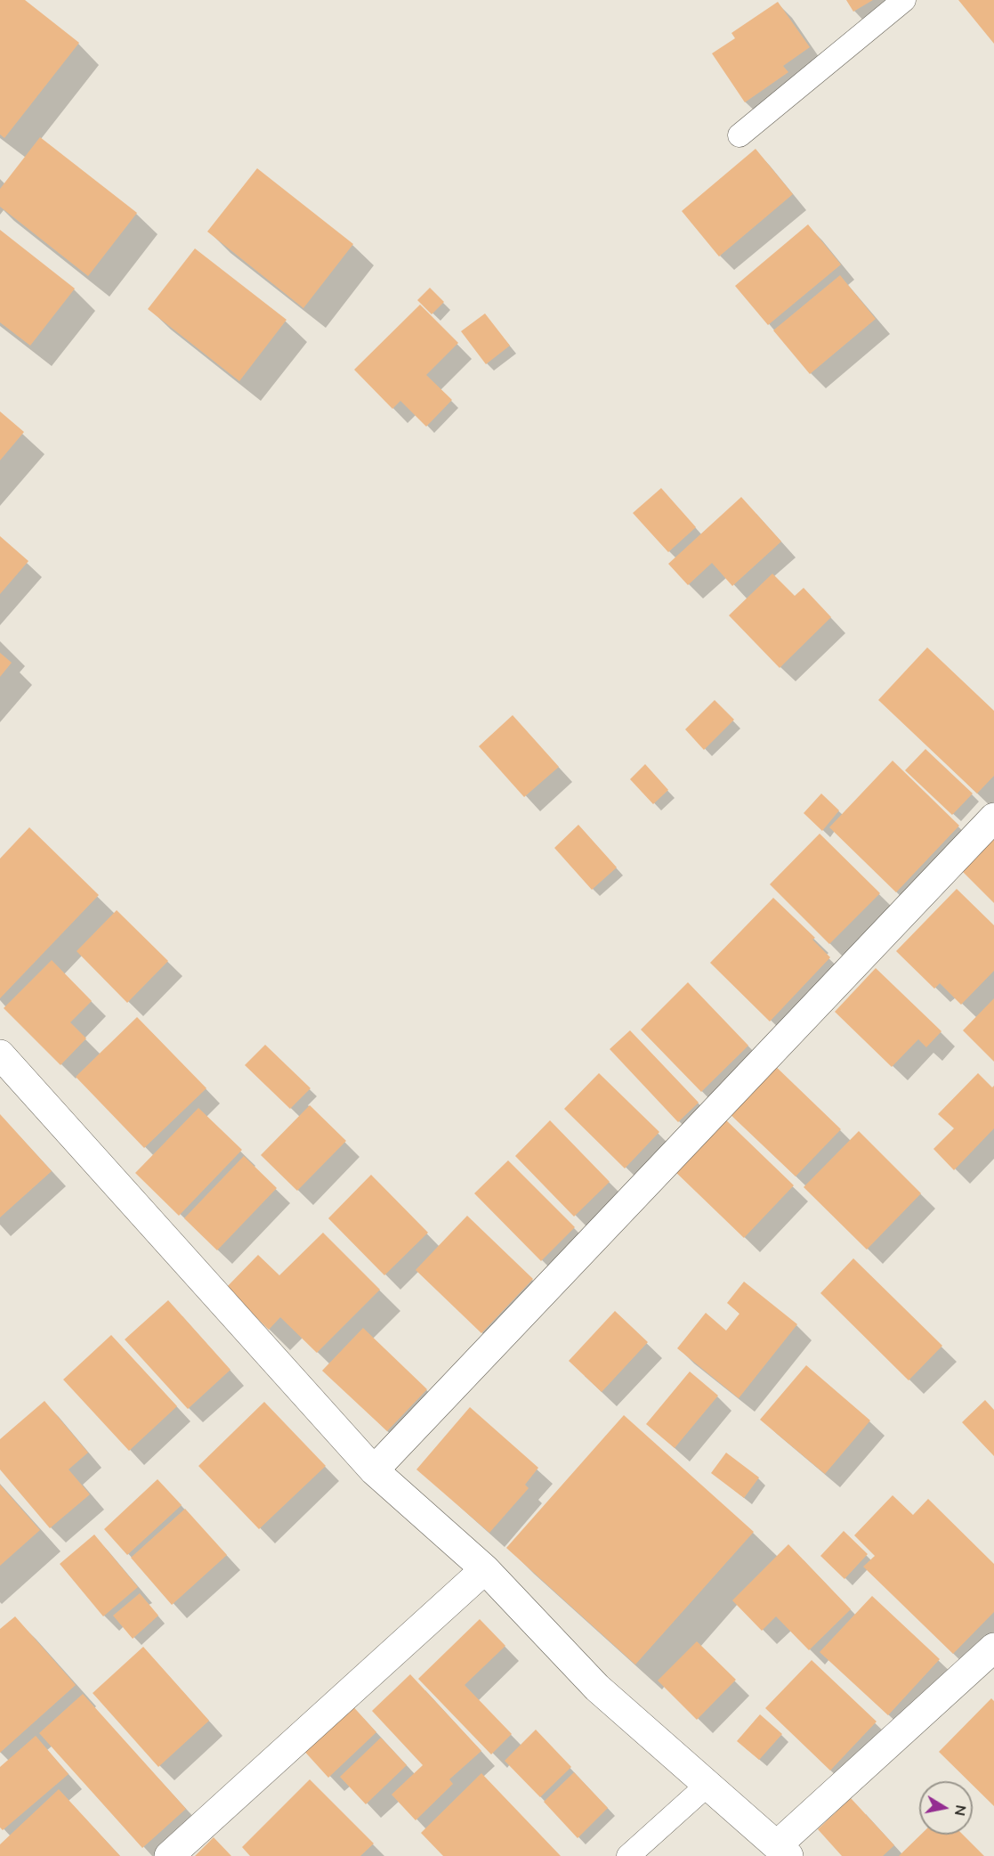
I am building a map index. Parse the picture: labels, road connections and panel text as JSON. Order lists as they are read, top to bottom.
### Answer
{
  "north": "right"
}
